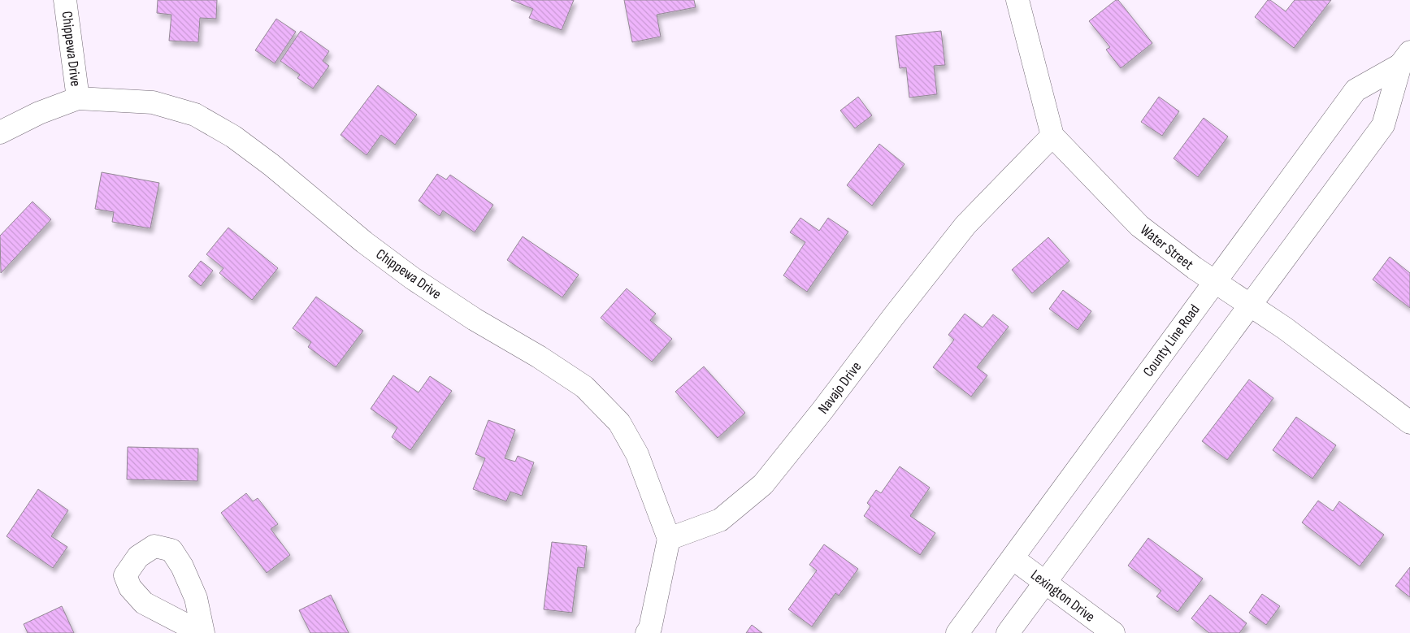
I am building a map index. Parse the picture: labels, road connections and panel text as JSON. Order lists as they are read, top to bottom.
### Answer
{
  "streets": {
    "street": [
      "Chippewa Drive",
      "Water Street",
      "County Line Road",
      "Navajo Drive",
      "Lexington Drive"
    ]
  },
  "crossings": [
    ["Chippewa Drive", "Navajo Drive"],
    ["Water Street", "County Line Road"],
    ["Water Street", "Navajo Drive"],
    ["County Line Road", "Lexington Drive"]
  ]
}
